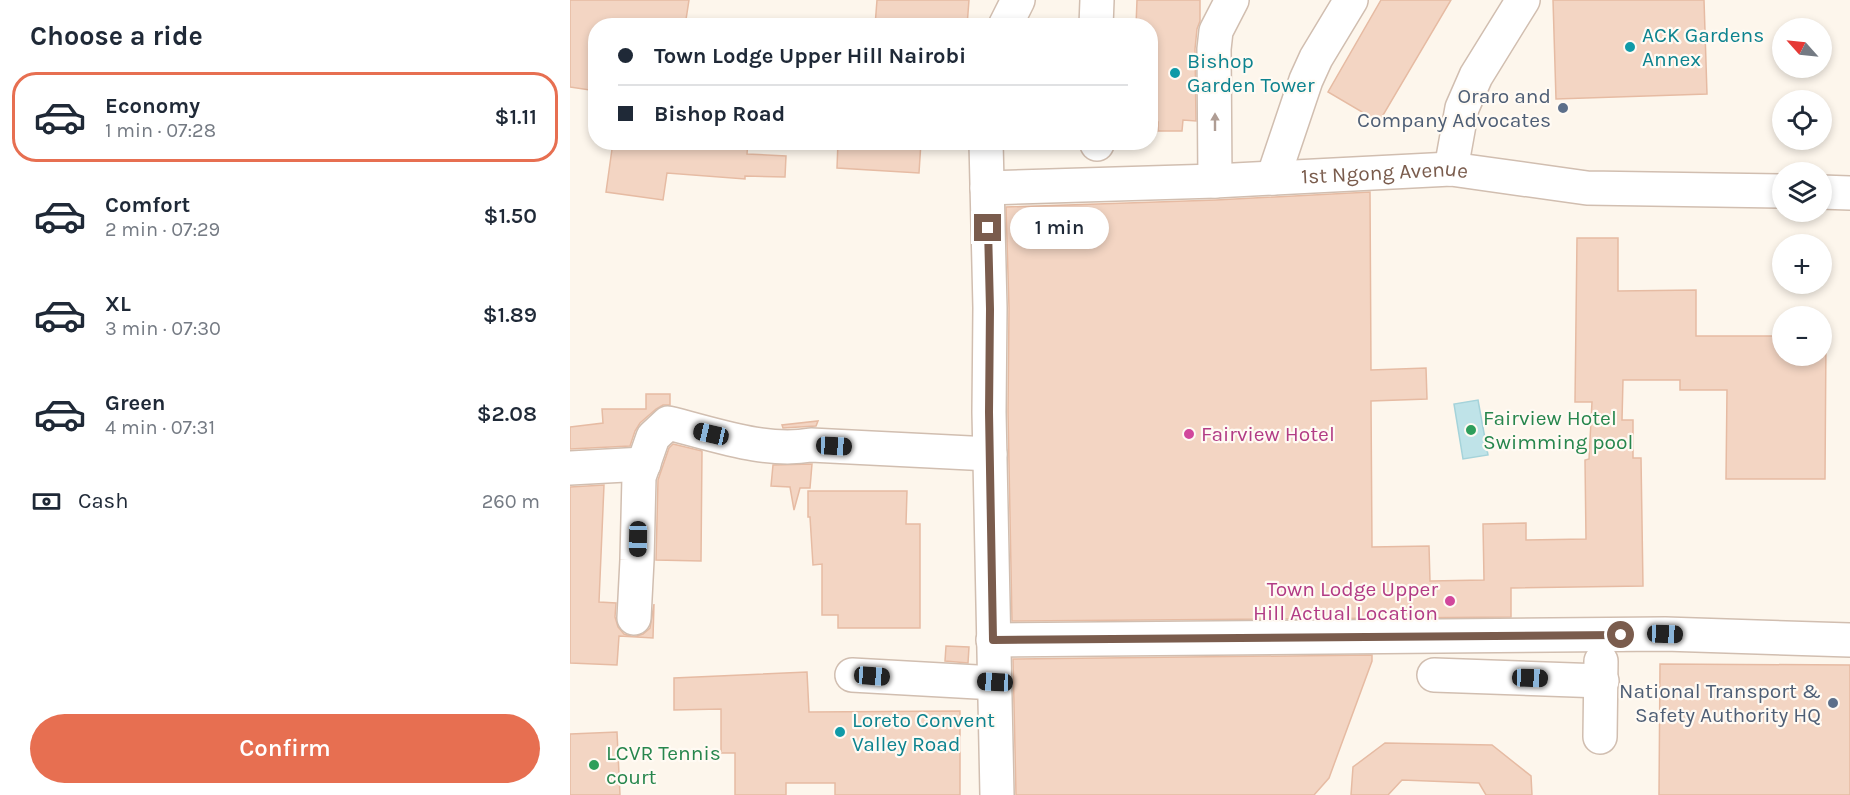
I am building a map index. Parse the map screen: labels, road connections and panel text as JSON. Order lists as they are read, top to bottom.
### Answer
{
  "streets": {
    "street": ["1st Ngong Avenue"]
  },
  "places": [
    "ACK Gardens Annex",
    "Bishop Garden Tower",
    "Oraro and Company Advocates",
    "Fairview Hotel Swimming pool",
    "Fairview Hotel",
    "Town Lodge Upper Hill Actual Location",
    "National Transport & Safety Authority HQ",
    "Loreto Convent Valley Road",
    "LCVR Tennis court"
  ],
  "north": "top left",
  "page": {
    "heading": "Choose a ride",
    "map_buttons": ["+", "−"],
    "banner": ["Town Lodge Upper Hill Nairobi", "Bishop Road"],
    "list": [
      {
        "name": "Economy",
        "note": "1 min · 07:28",
        "value": "$1.11"
      },
      {
        "name": "Comfort",
        "note": "2 min · 07:29",
        "value": "$1.50"
      },
      {
        "name": "XL",
        "note": "3 min · 07:30",
        "value": "$1.89"
      },
      {
        "name": "Green",
        "note": "4 min · 07:31",
        "value": "$2.08"
      }
    ],
    "bubble": "1 min",
    "pay": ["Cash", "260 m"],
    "buttons": "Confirm"
  }
}
